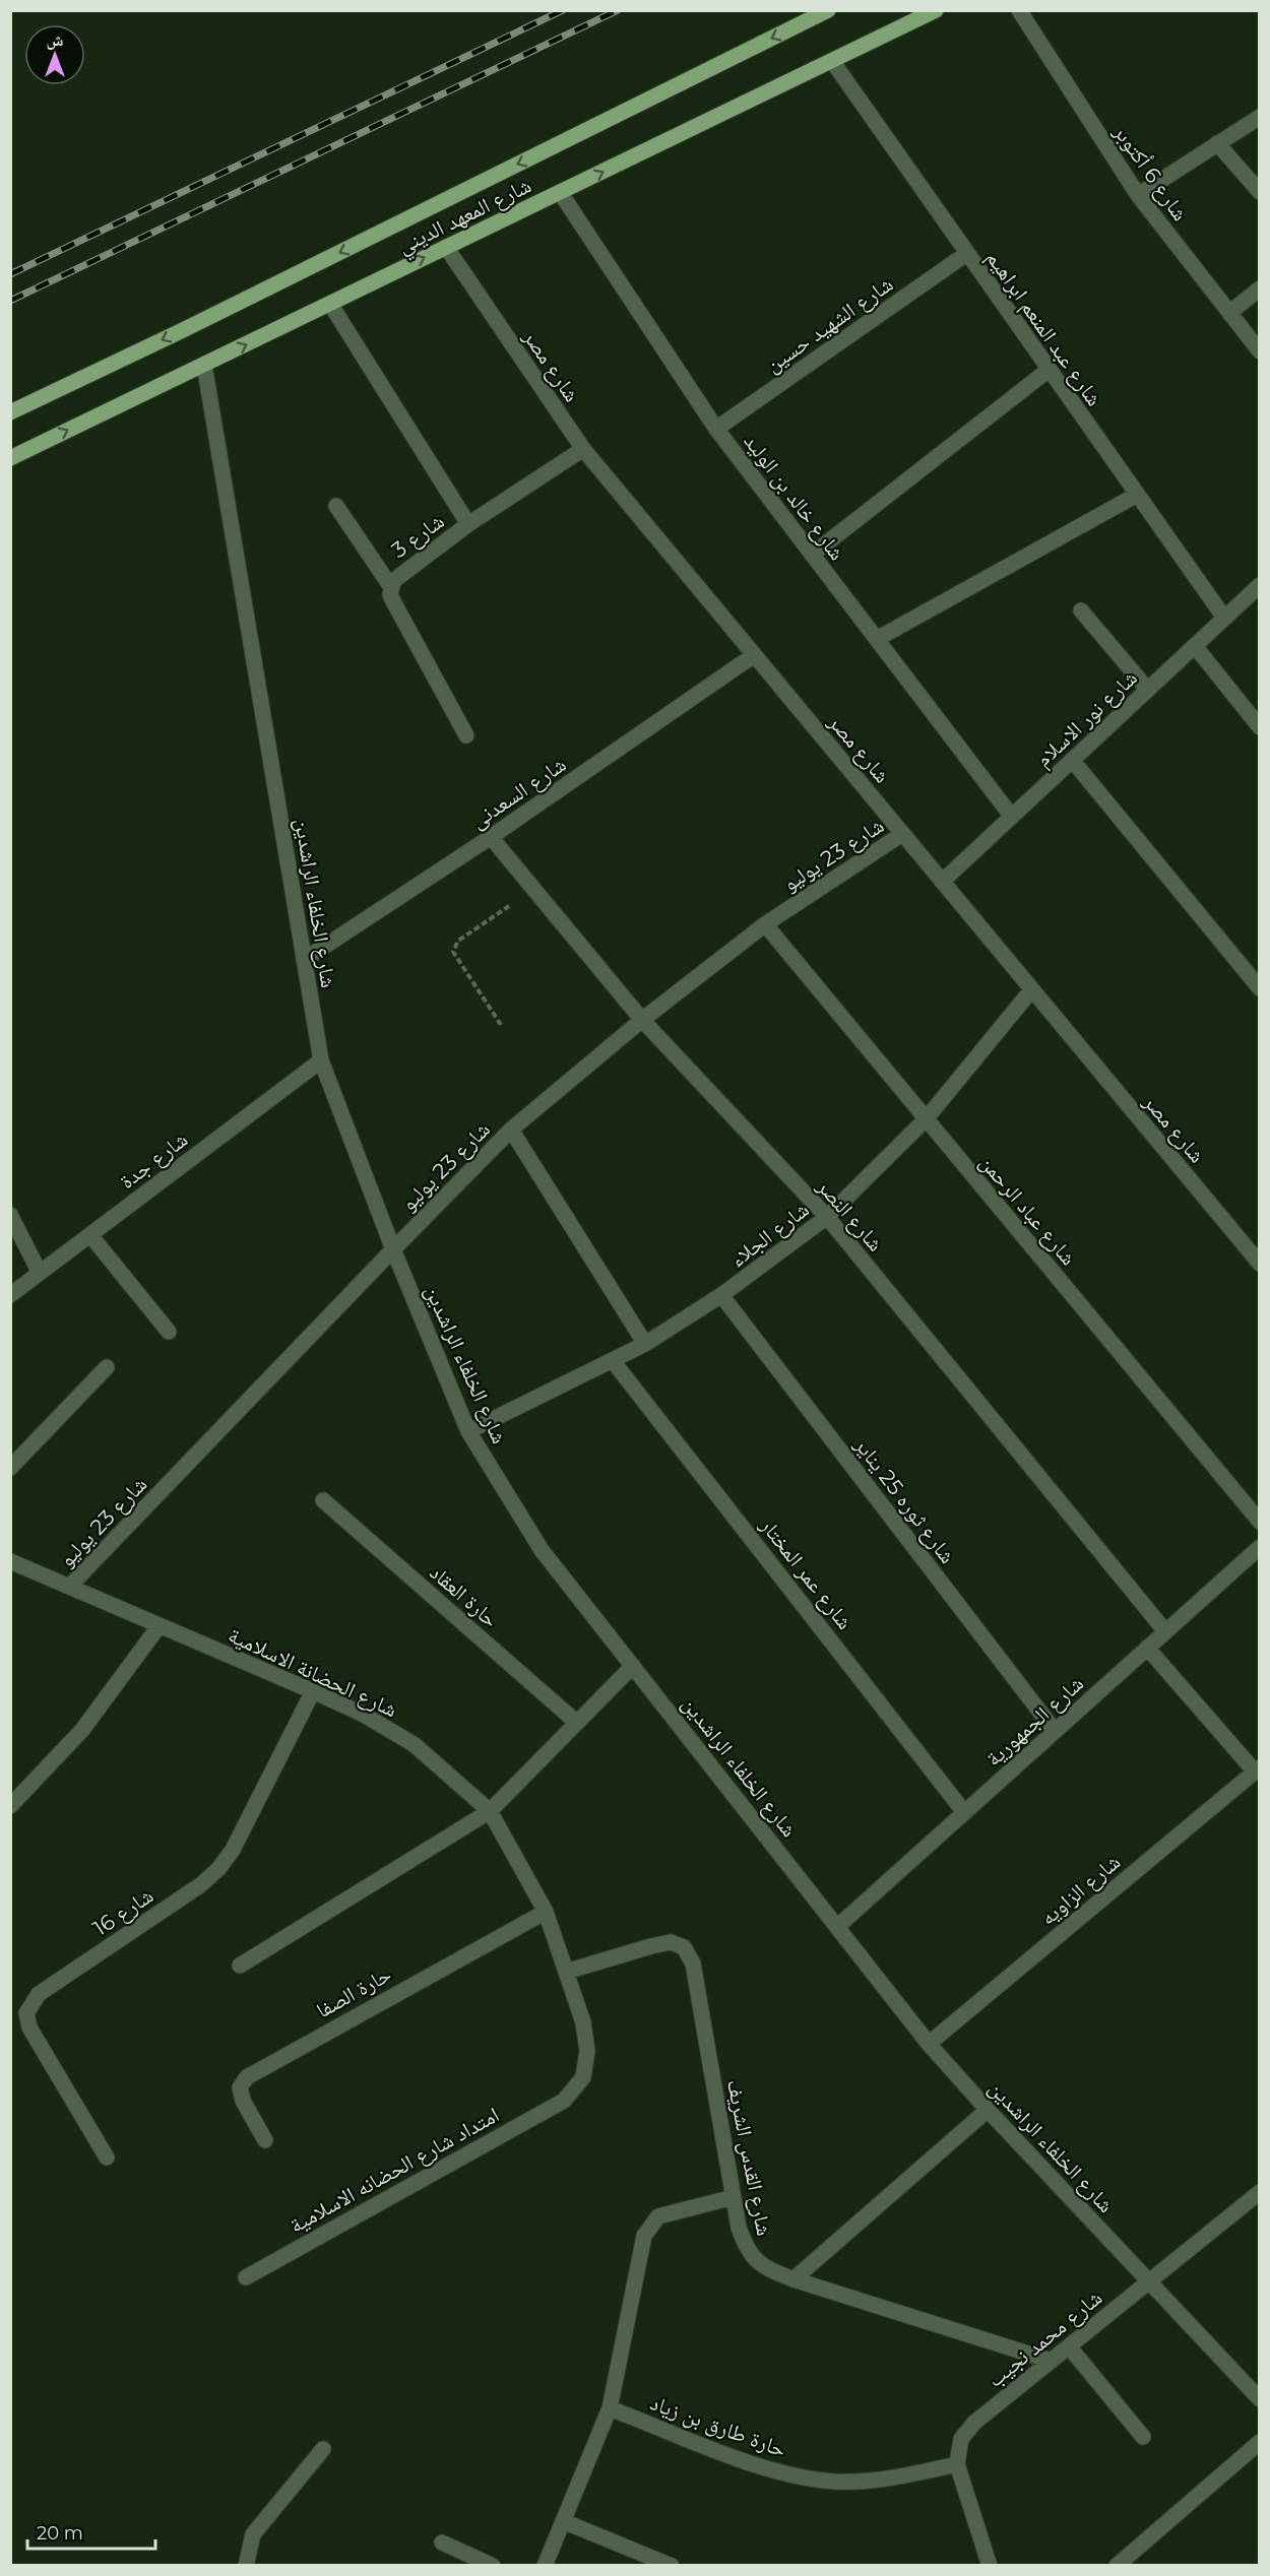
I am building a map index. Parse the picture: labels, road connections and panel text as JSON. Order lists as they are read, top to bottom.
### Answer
{
  "streets": {
    "main road": ["شارع المعهد الديني"],
    "street": [
      "شارع 6 أكتوبر",
      "شارع الشهيد حسين",
      "شارع عبد المنعم ابراهيم",
      "شارع مصر",
      "شارع خالد بن الوليد",
      "شارع 3",
      "شارع نور الاسلام",
      "شارع السعدنى",
      "شارع 23 يوليو",
      "شارع الخلفاء الراشدين",
      "شارع جدة",
      "شارع عباد الرحمن",
      "شارع النصر",
      "شارع الجلاء",
      "شارع ثوره 25 يناير",
      "شارع عمر المختار",
      "حارة العقاد",
      "شارع الحضانة الاسلامية",
      "شارع الجمهورية",
      "شارع الزاويه",
      "شارع 16",
      "حارة الصفا",
      "شارع القدس الشريف",
      "امتداد شارع الحضانه الاسلامية",
      "شارع محمد نجيب",
      "حارة طارق بن زياد"
    ]
  },
  "crossings": [
    ["شارع المعهد الديني", "شارع عبد المنعم ابراهيم"],
    ["شارع المعهد الديني", "شارع مصر"],
    ["شارع المعهد الديني", "شارع خالد بن الوليد"],
    ["شارع المعهد الديني", "شارع الخلفاء الراشدين"],
    ["شارع الشهيد حسين", "شارع عبد المنعم ابراهيم"],
    ["شارع الشهيد حسين", "شارع خالد بن الوليد"],
    ["شارع عبد المنعم ابراهيم", "شارع نور الاسلام"],
    ["شارع مصر", "شارع 3"],
    ["شارع مصر", "شارع نور الاسلام"],
    ["شارع مصر", "شارع السعدنى"],
    ["شارع مصر", "شارع 23 يوليو"],
    ["شارع مصر", "شارع الجلاء"],
    ["شارع خالد بن الوليد", "شارع نور الاسلام"],
    ["شارع السعدنى", "شارع الخلفاء الراشدين"],
    ["شارع السعدنى", "شارع النصر"],
    ["شارع 23 يوليو", "شارع الخلفاء الراشدين"],
    ["شارع 23 يوليو", "شارع عباد الرحمن"],
    ["شارع 23 يوليو", "شارع النصر"],
    ["شارع 23 يوليو", "شارع الحضانة الاسلامية"],
    ["شارع الخلفاء الراشدين", "شارع جدة"],
    ["شارع الخلفاء الراشدين", "شارع الجلاء"],
    ["شارع الخلفاء الراشدين", "شارع الجمهورية"],
    ["شارع الخلفاء الراشدين", "شارع الزاويه"],
    ["شارع الخلفاء الراشدين", "شارع محمد نجيب"],
    ["شارع عباد الرحمن", "شارع الجلاء"],
    ["شارع النصر", "شارع الجلاء"],
    ["شارع النصر", "شارع الجمهورية"],
    ["شارع الجلاء", "شارع ثوره 25 يناير"],
    ["شارع الجلاء", "شارع عمر المختار"],
    ["شارع ثوره 25 يناير", "شارع الجمهورية"],
    ["شارع عمر المختار", "شارع الجمهورية"],
    ["شارع الحضانة الاسلامية", "شارع 16"],
    ["شارع الحضانة الاسلامية", "حارة الصفا"],
    ["شارع الحضانة الاسلامية", "شارع القدس الشريف"],
    ["شارع الحضانة الاسلامية", "امتداد شارع الحضانه الاسلامية"],
    ["شارع القدس الشريف", "شارع محمد نجيب"],
    ["شارع محمد نجيب", "حارة طارق بن زياد"]
  ],
  "scale_bar": "20 m",
  "north": "top"
}
